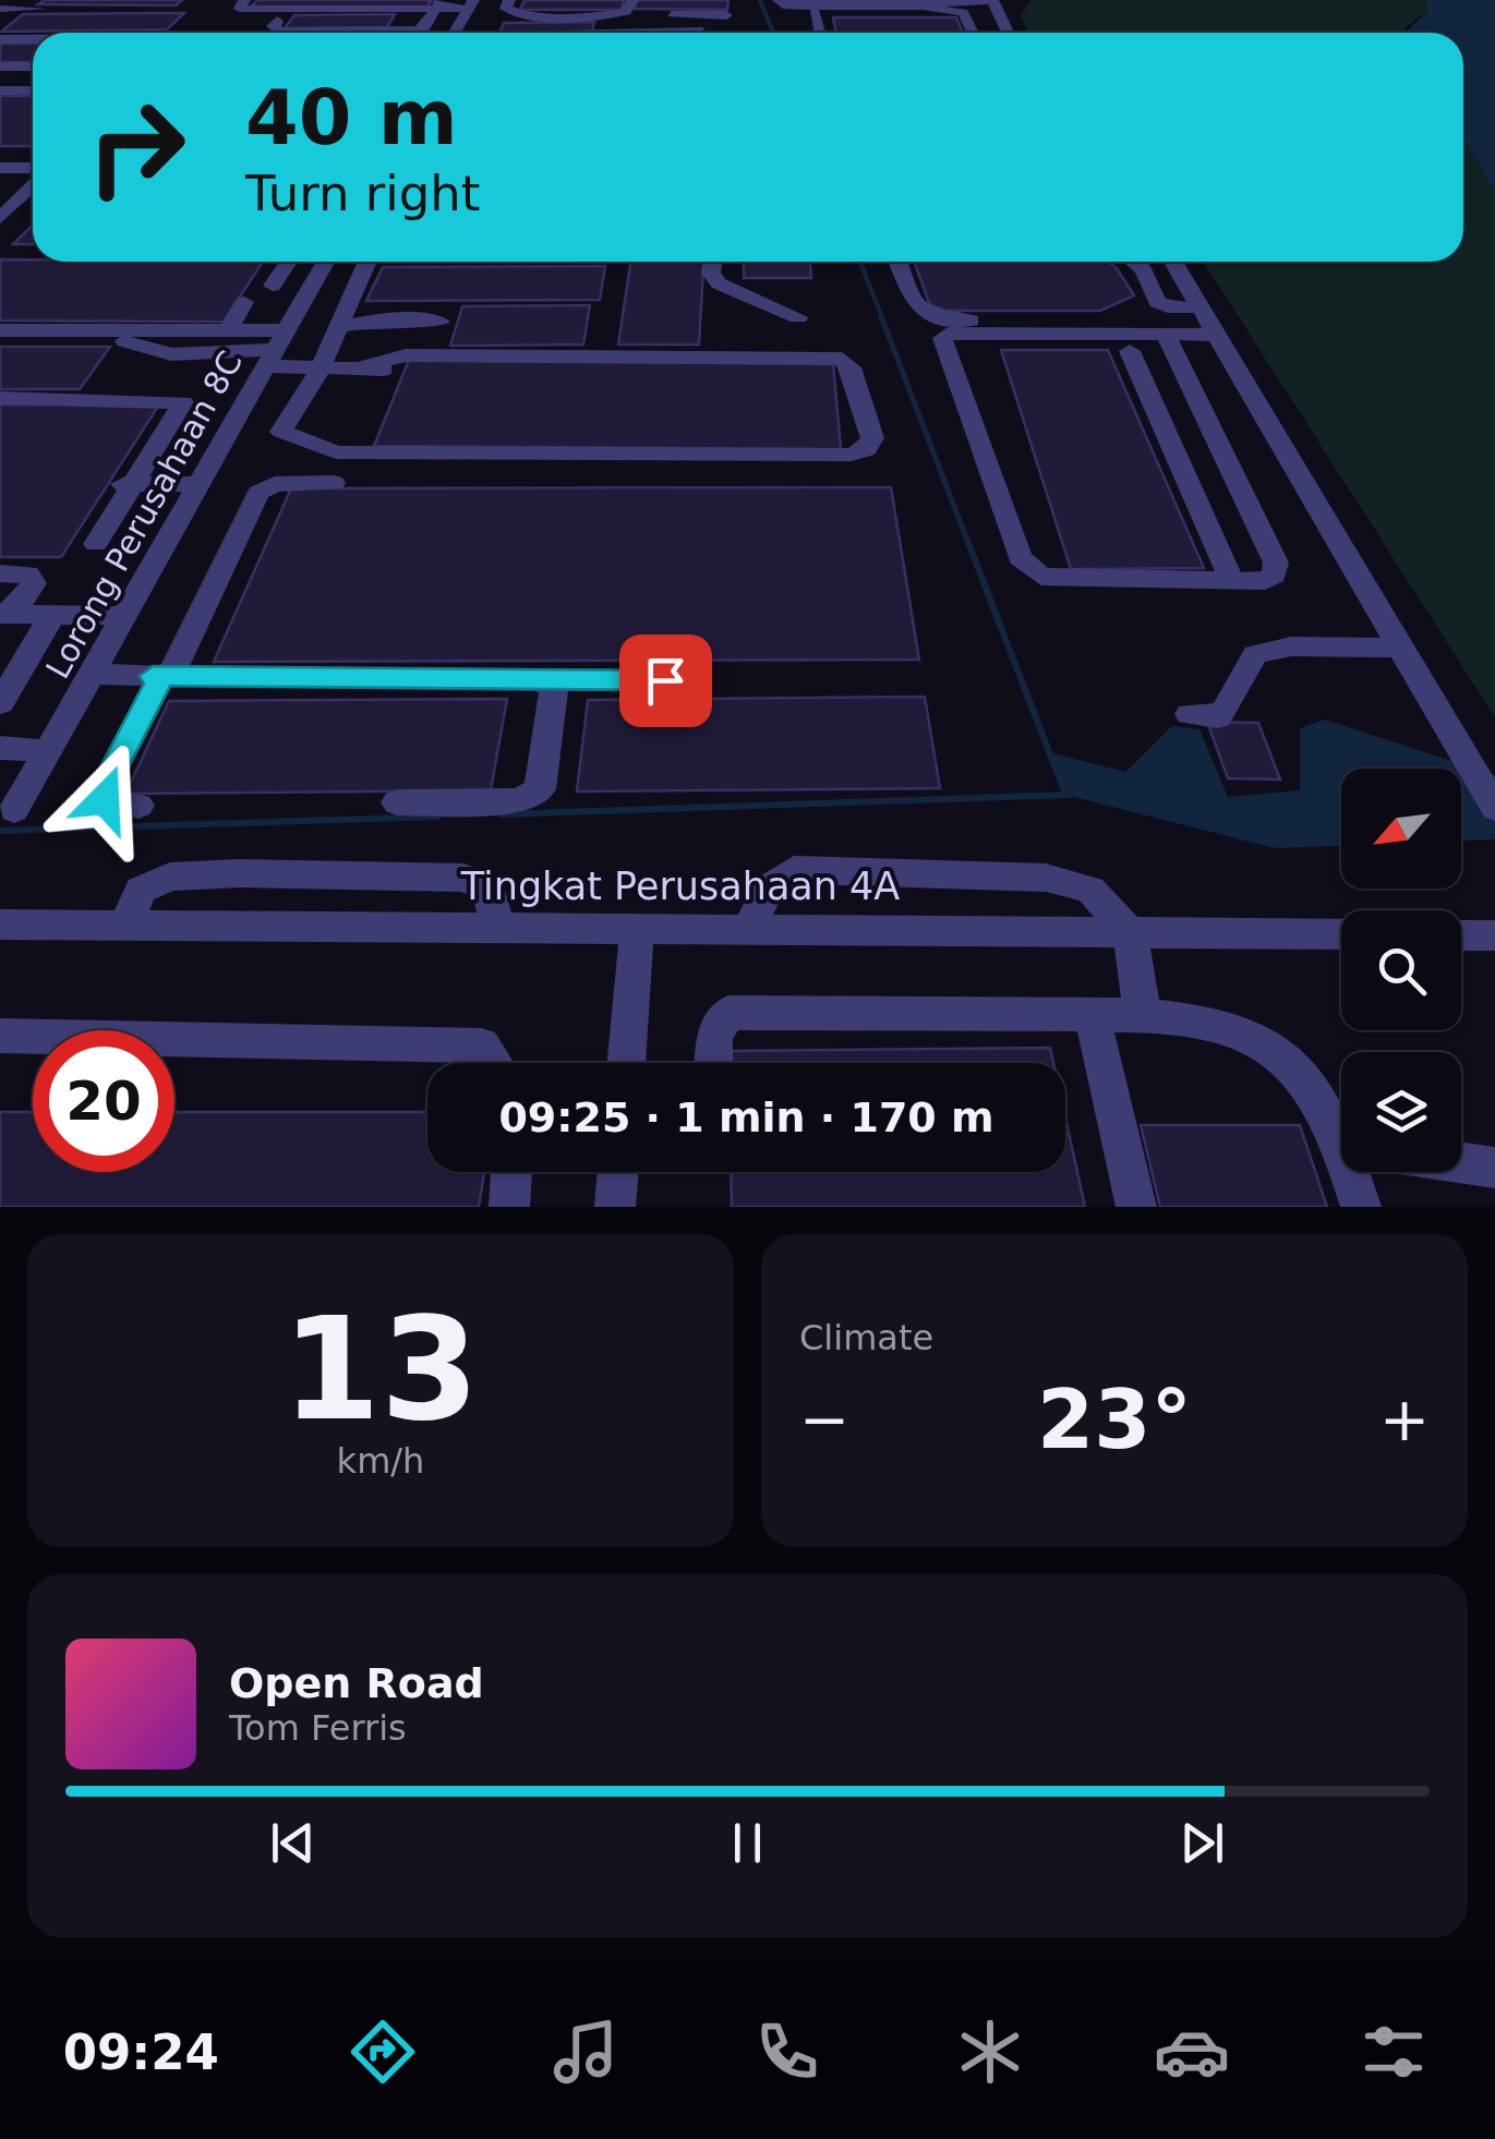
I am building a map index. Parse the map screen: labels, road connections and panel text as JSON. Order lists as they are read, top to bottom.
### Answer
{
  "streets": {
    "street": ["Lorong Perusahaan 8C", "Tingkat Perusahaan 4A"]
  },
  "north": "bottom left",
  "page": {
    "turn": ["40 m", "Turn right"],
    "limit": "20",
    "trip": "09:25 · 1 min · 170 m",
    "tile": [
      ["13", "km/h"],
      "Climate"
    ],
    "heat": ["−", "23°", "+"],
    "song": ["Open Road", "Tom Ferris"],
    "tabs": "09:24"
  }
}
